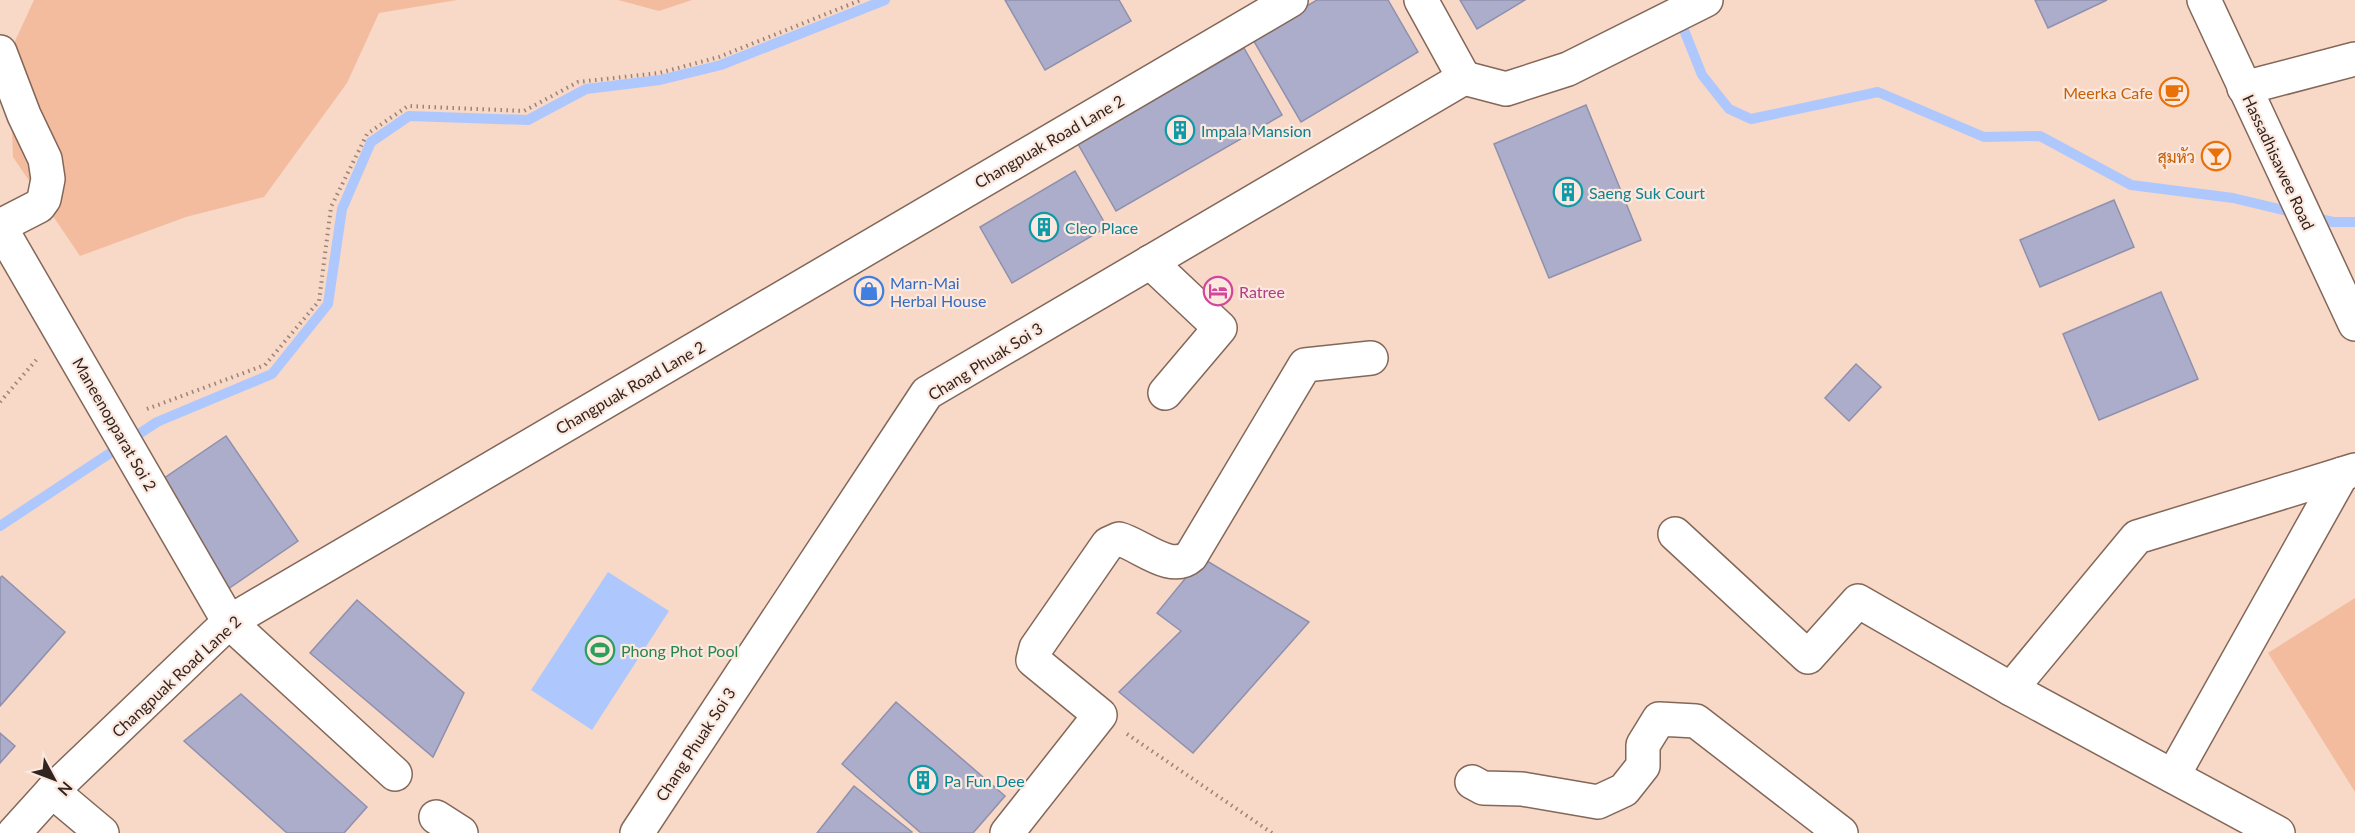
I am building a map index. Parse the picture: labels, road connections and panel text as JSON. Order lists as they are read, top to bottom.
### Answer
{
  "streets": {
    "street": [
      "Changpuak Road Lane 2",
      "Hassadhisawee Road",
      "Chang Phuak Soi 3",
      "Maneenopparat Soi 2"
    ]
  },
  "crossings": [
    ["Changpuak Road Lane 2", "Maneenopparat Soi 2"]
  ],
  "places": {
    "cafe": ["Meerka Cafe"],
    "building": [
      "Impala Mansion",
      "Saeng Suk Court",
      "Cleo Place",
      "Pa Fun Dee"
    ],
    "bar": ["สุมหัว"],
    "shop": ["Marn-Mai Herbal House"],
    "hotel": ["Ratree"],
    "sports": ["Phong Phot Pool"]
  },
  "north": "bottom right"
}
